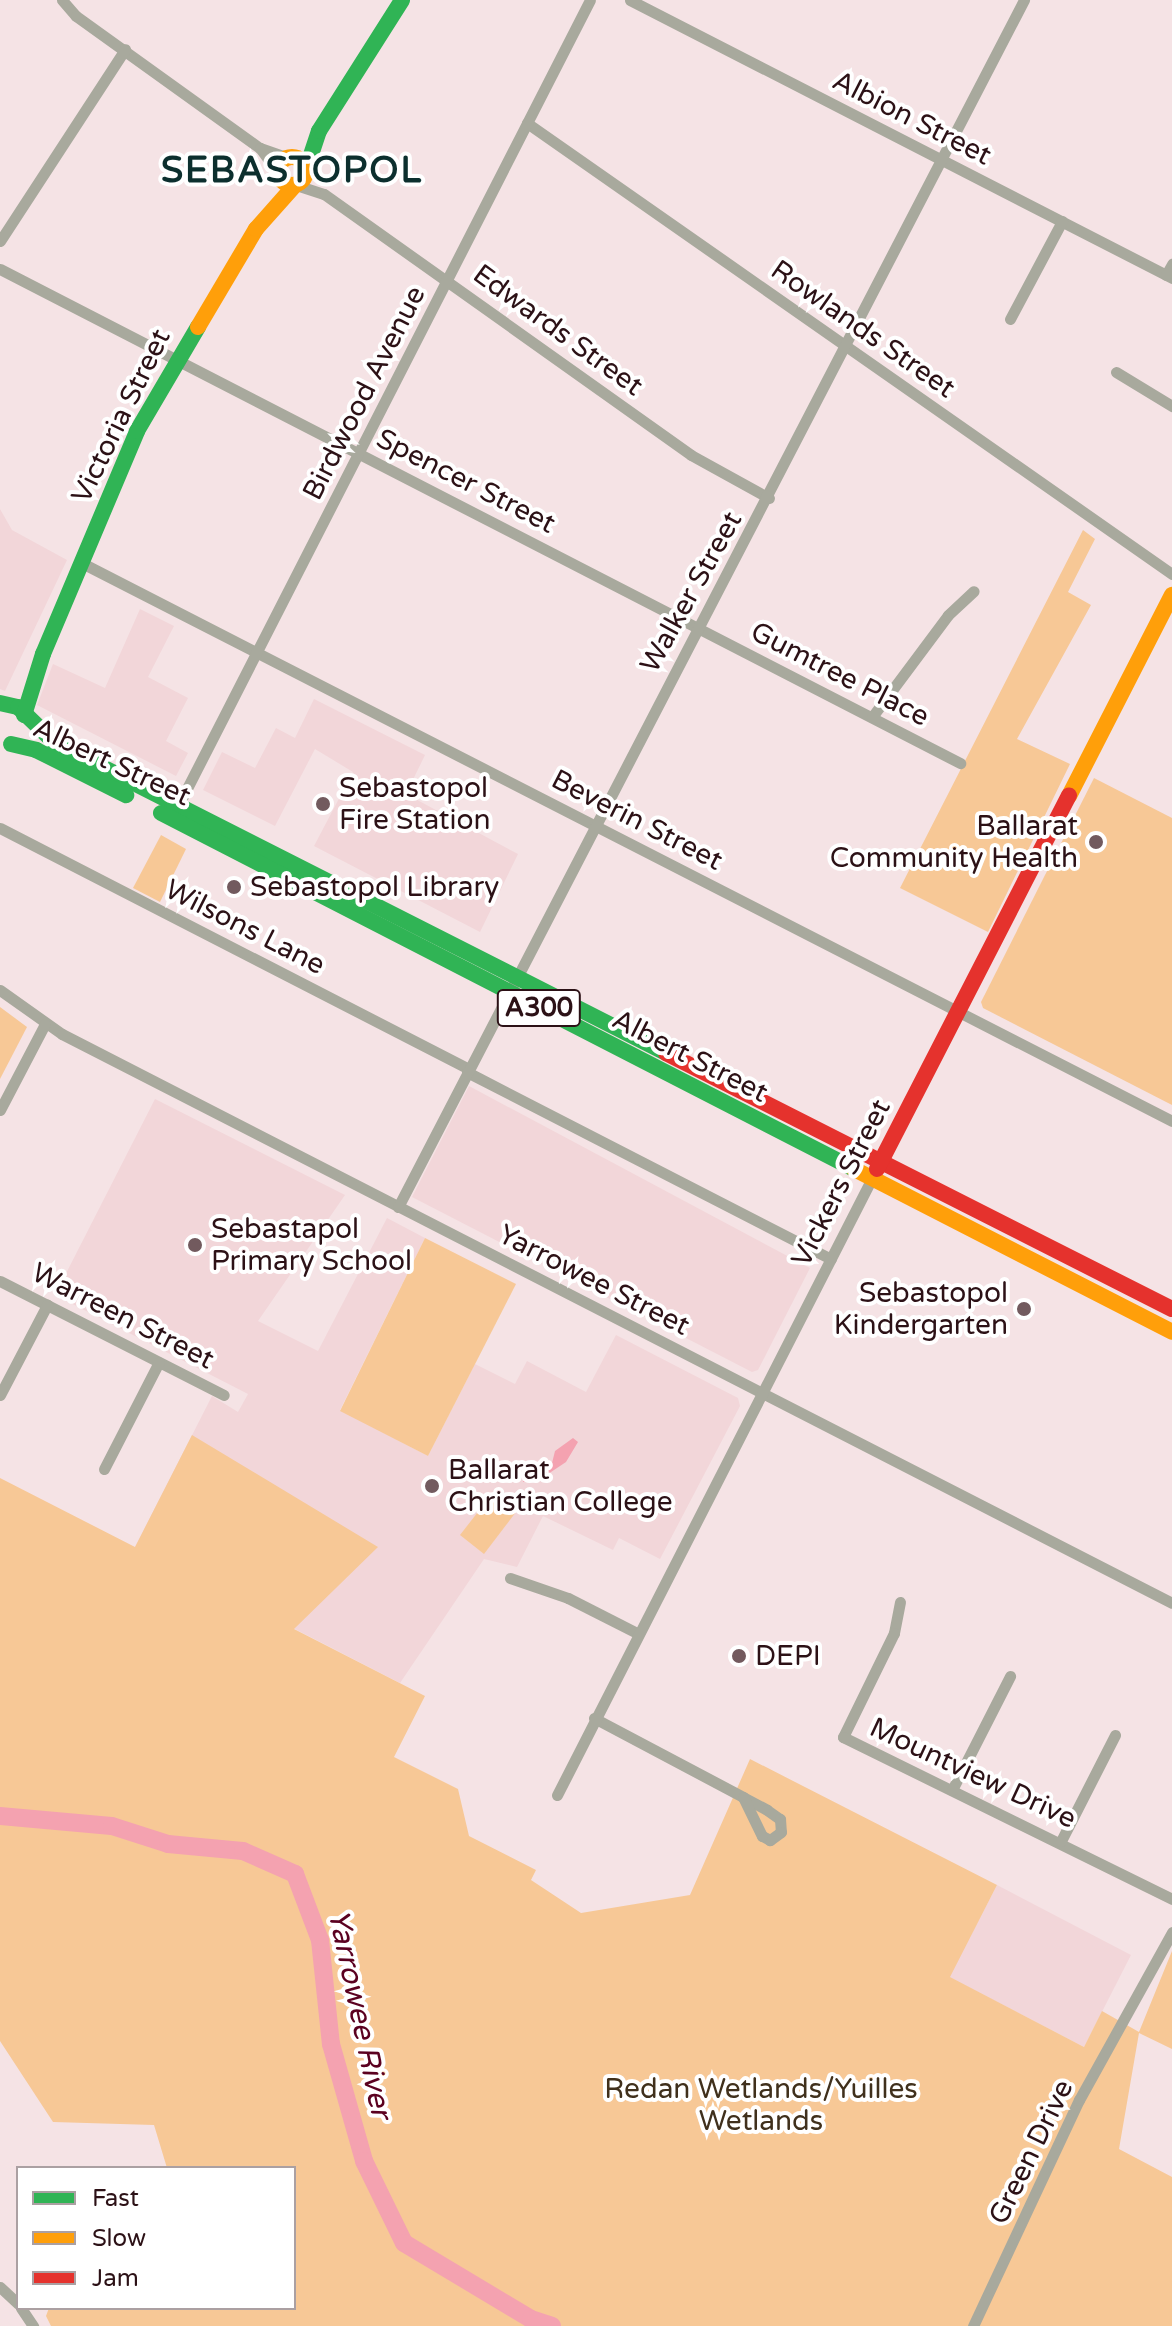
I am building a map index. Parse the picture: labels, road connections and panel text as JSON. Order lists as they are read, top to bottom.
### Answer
{
  "streets": {
    "main road": [
      "Victoria Street",
      "Albert Street",
      "A300",
      "Vickers Street"
    ],
    "street": [
      "Albion Street",
      "Rowlands Street",
      "Edwards Street",
      "Birdwood Avenue",
      "Spencer Street",
      "Walker Street",
      "Gumtree Place",
      "Beverin Street",
      "Wilsons Lane",
      "Yarrowee Street",
      "Warreen Street",
      "Mountview Drive",
      "Green Drive"
    ]
  },
  "crossings": [
    ["Albion Street", "Walker Street"],
    ["Rowlands Street", "Birdwood Avenue"],
    ["Rowlands Street", "Walker Street"],
    ["Edwards Street", "Birdwood Avenue"],
    ["Edwards Street", "Victoria Street"],
    ["Edwards Street", "Walker Street"],
    ["Birdwood Avenue", "Spencer Street"],
    ["Birdwood Avenue", "Albert Street"],
    ["Birdwood Avenue", "Beverin Street"],
    ["Victoria Street", "Spencer Street"],
    ["Victoria Street", "Albert Street"],
    ["Victoria Street", "Beverin Street"],
    ["Spencer Street", "Walker Street"],
    ["Spencer Street", "Gumtree Place"],
    ["Walker Street", "Gumtree Place"],
    ["Walker Street", "Albert Street"],
    ["Walker Street", "Beverin Street"],
    ["Walker Street", "Wilsons Lane"],
    ["Walker Street", "Yarrowee Street"],
    ["Albert Street", "Vickers Street"],
    ["Beverin Street", "Vickers Street"],
    ["Wilsons Lane", "Vickers Street"],
    ["Vickers Street", "Yarrowee Street"]
  ],
  "districts": ["SEBASTOPOL"],
  "water": ["Yarrowee River"],
  "parks": ["Redan Wetlands/Yuilles Wetlands"],
  "places": [
    "Sebastopol Fire Station",
    "Ballarat Community Health",
    "Sebastopol Library",
    "Sebastapol Primary School",
    "Sebastopol Kindergarten",
    "Ballarat Christian College",
    "DEPI"
  ],
  "legend": ["Fast", "Slow", "Jam"]
}
